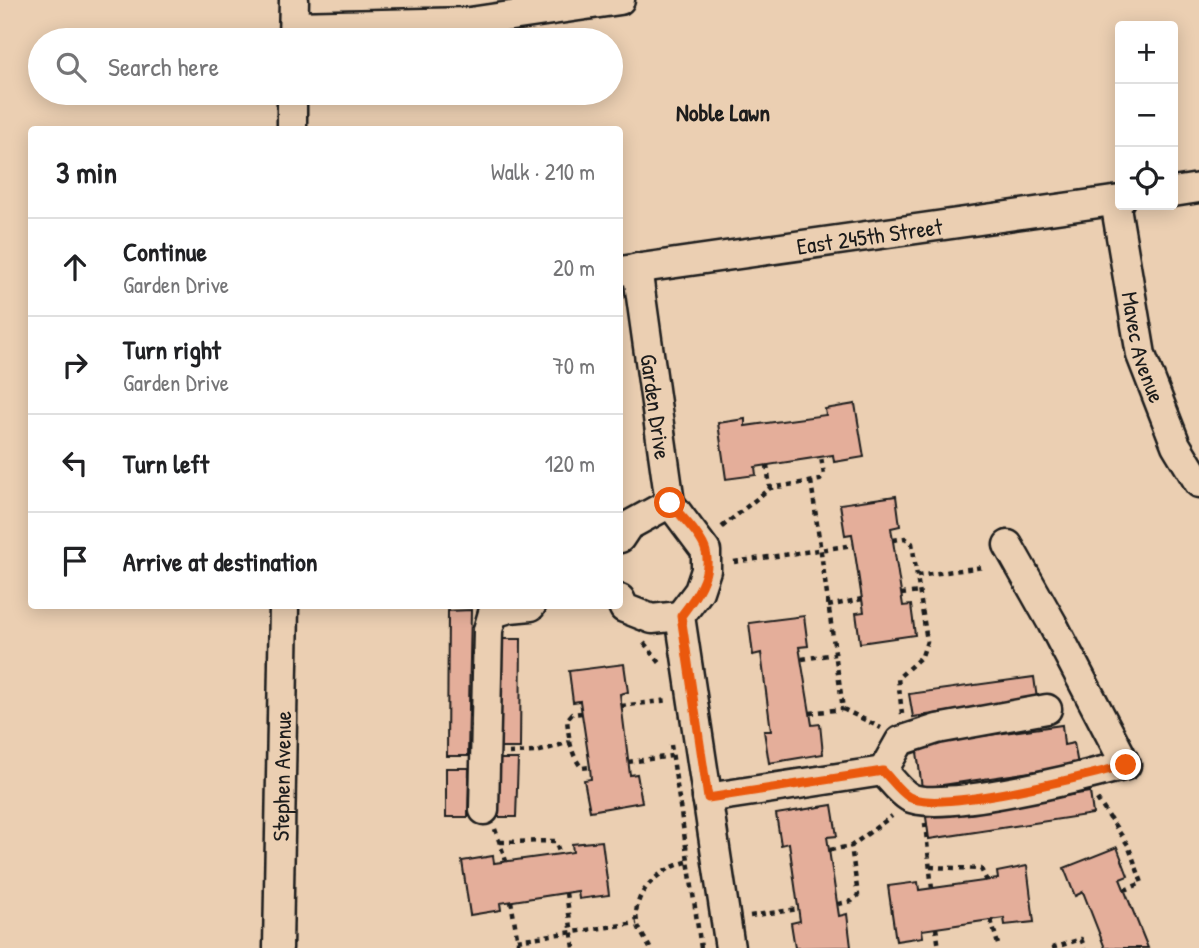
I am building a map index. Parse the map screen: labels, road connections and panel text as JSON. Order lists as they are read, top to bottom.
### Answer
{
  "streets": {
    "street": [
      "East 245th Street",
      "Mavec Avenue",
      "Garden Drive",
      "Stephen Avenue"
    ]
  },
  "crossings": [
    ["East 245th Street", "Garden Drive"]
  ],
  "districts": ["Noble Lawn"],
  "page": {
    "map_buttons": ["+", "−"],
    "search": "Search here",
    "heading": ["3 min", "Walk · 210 m"],
    "list": [
      ["Continue", "Garden Drive", "20 m"],
      ["Turn right", "Garden Drive", "70 m"],
      ["Turn left", "120 m"],
      "Arrive at destination"
    ]
  }
}
